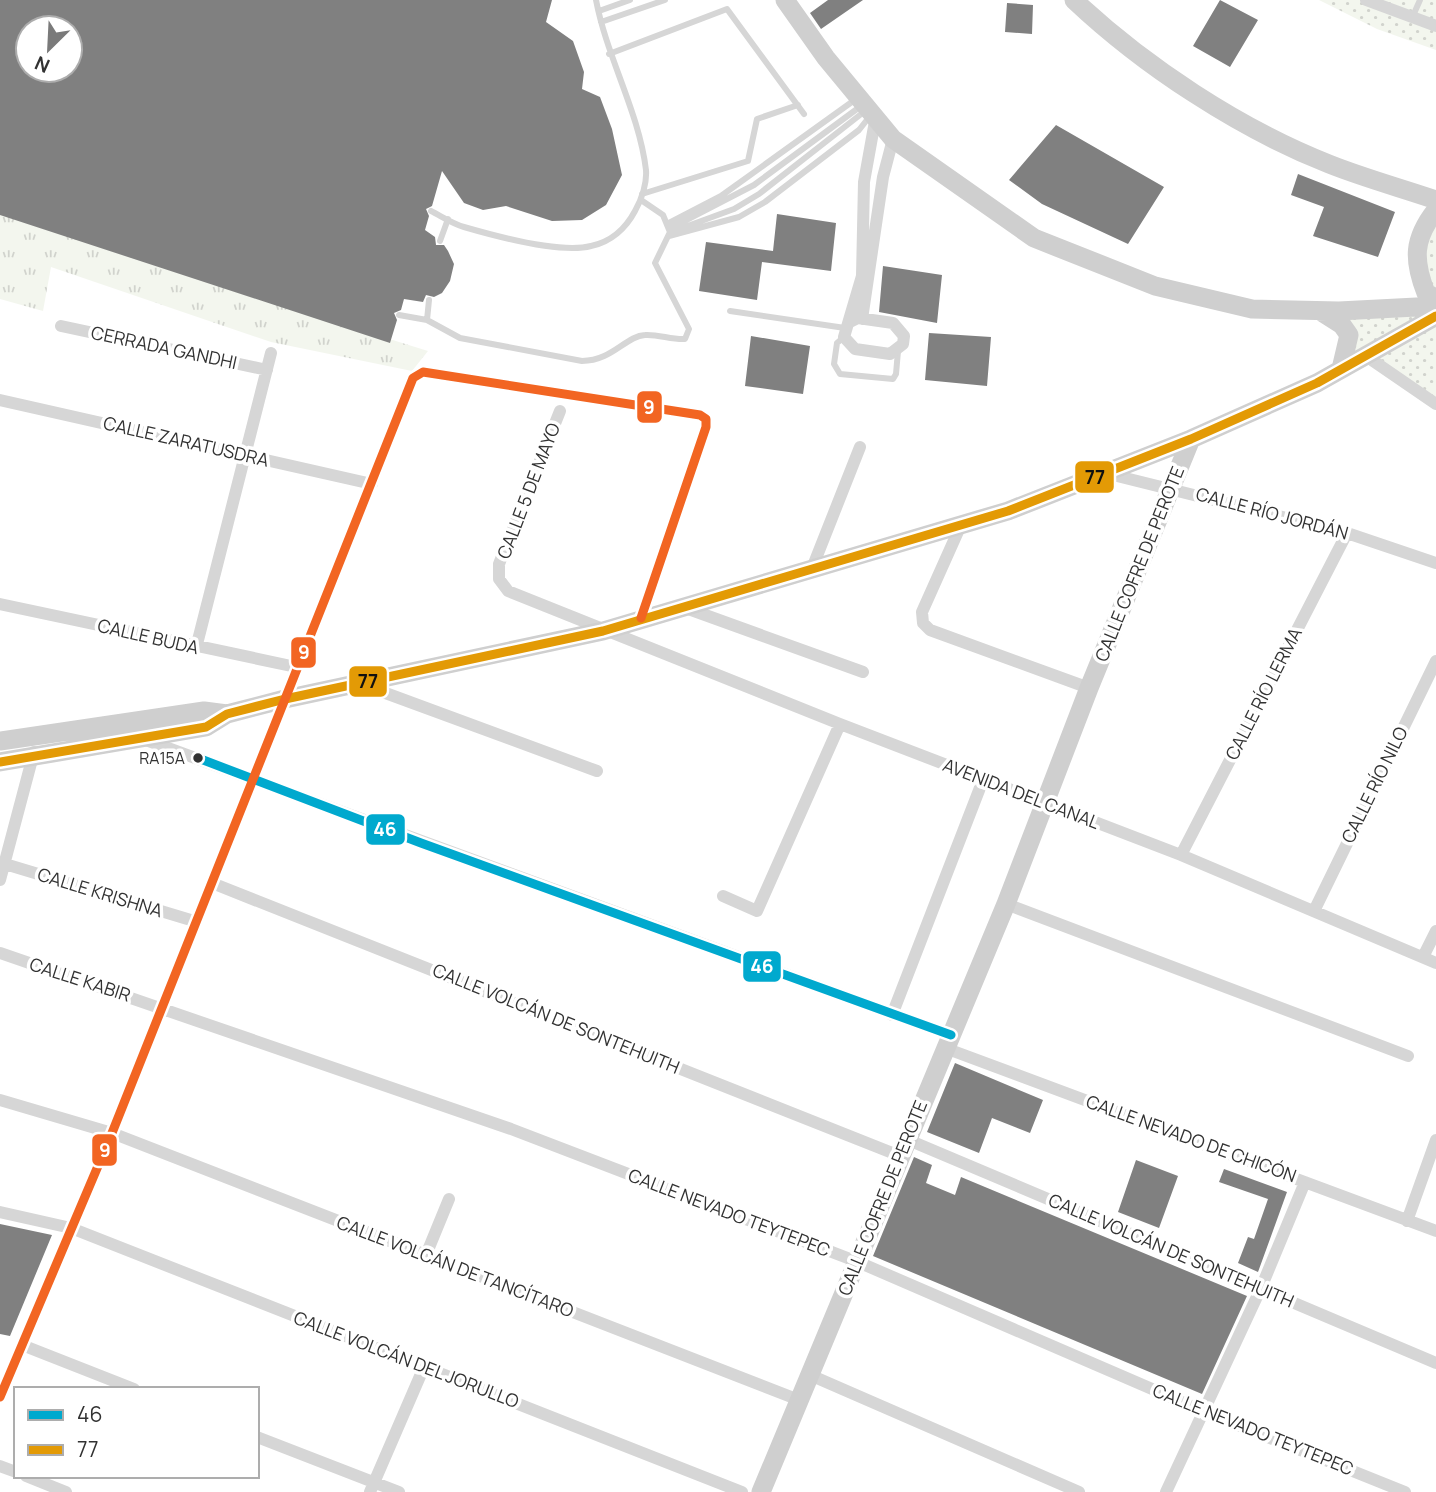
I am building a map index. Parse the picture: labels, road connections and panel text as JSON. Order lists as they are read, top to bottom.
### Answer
{
  "streets": {
    "street": [
      "CERRADA GANDHI",
      "CALLE ZARATUSDRA",
      "CALLE 5 DE MAYO",
      "CALLE RÍO JORDÁN",
      "CALLE COFRE DE PEROTE",
      "CALLE BUDA",
      "CALLE RÍO LERMA",
      "CALLE RÍO NILO",
      "AVENIDA DEL CANAL",
      "CALLE KRISHNA",
      "CALLE KABIR",
      "CALLE VOLCÁN DE SONTEHUITH",
      "CALLE NEVADO DE CHICÓN",
      "CALLE NEVADO TEYTEPEC",
      "CALLE VOLCÁN DE TANCÍTARO",
      "CALLE VOLCÁN DEL JORULLO"
    ]
  },
  "crossings": [
    ["CALLE 5 DE MAYO", "AVENIDA DEL CANAL"],
    ["CALLE RÍO JORDÁN", "CALLE COFRE DE PEROTE"],
    ["CALLE RÍO JORDÁN", "CALLE RÍO LERMA"],
    ["CALLE COFRE DE PEROTE", "AVENIDA DEL CANAL"],
    ["CALLE COFRE DE PEROTE", "CALLE VOLCÁN DE SONTEHUITH"],
    ["CALLE COFRE DE PEROTE", "CALLE NEVADO DE CHICÓN"],
    ["CALLE COFRE DE PEROTE", "CALLE NEVADO TEYTEPEC"],
    ["CALLE COFRE DE PEROTE", "CALLE VOLCÁN DE TANCÍTARO"],
    ["CALLE RÍO LERMA", "AVENIDA DEL CANAL"],
    ["CALLE RÍO NILO", "AVENIDA DEL CANAL"],
    ["CALLE KABIR", "CALLE NEVADO TEYTEPEC"]
  ],
  "places": ["RA15A"],
  "lines": ["transit line 77", "transit line 9", "transit line 46"],
  "legend": ["46", "77"],
  "north": "bottom left"
}
